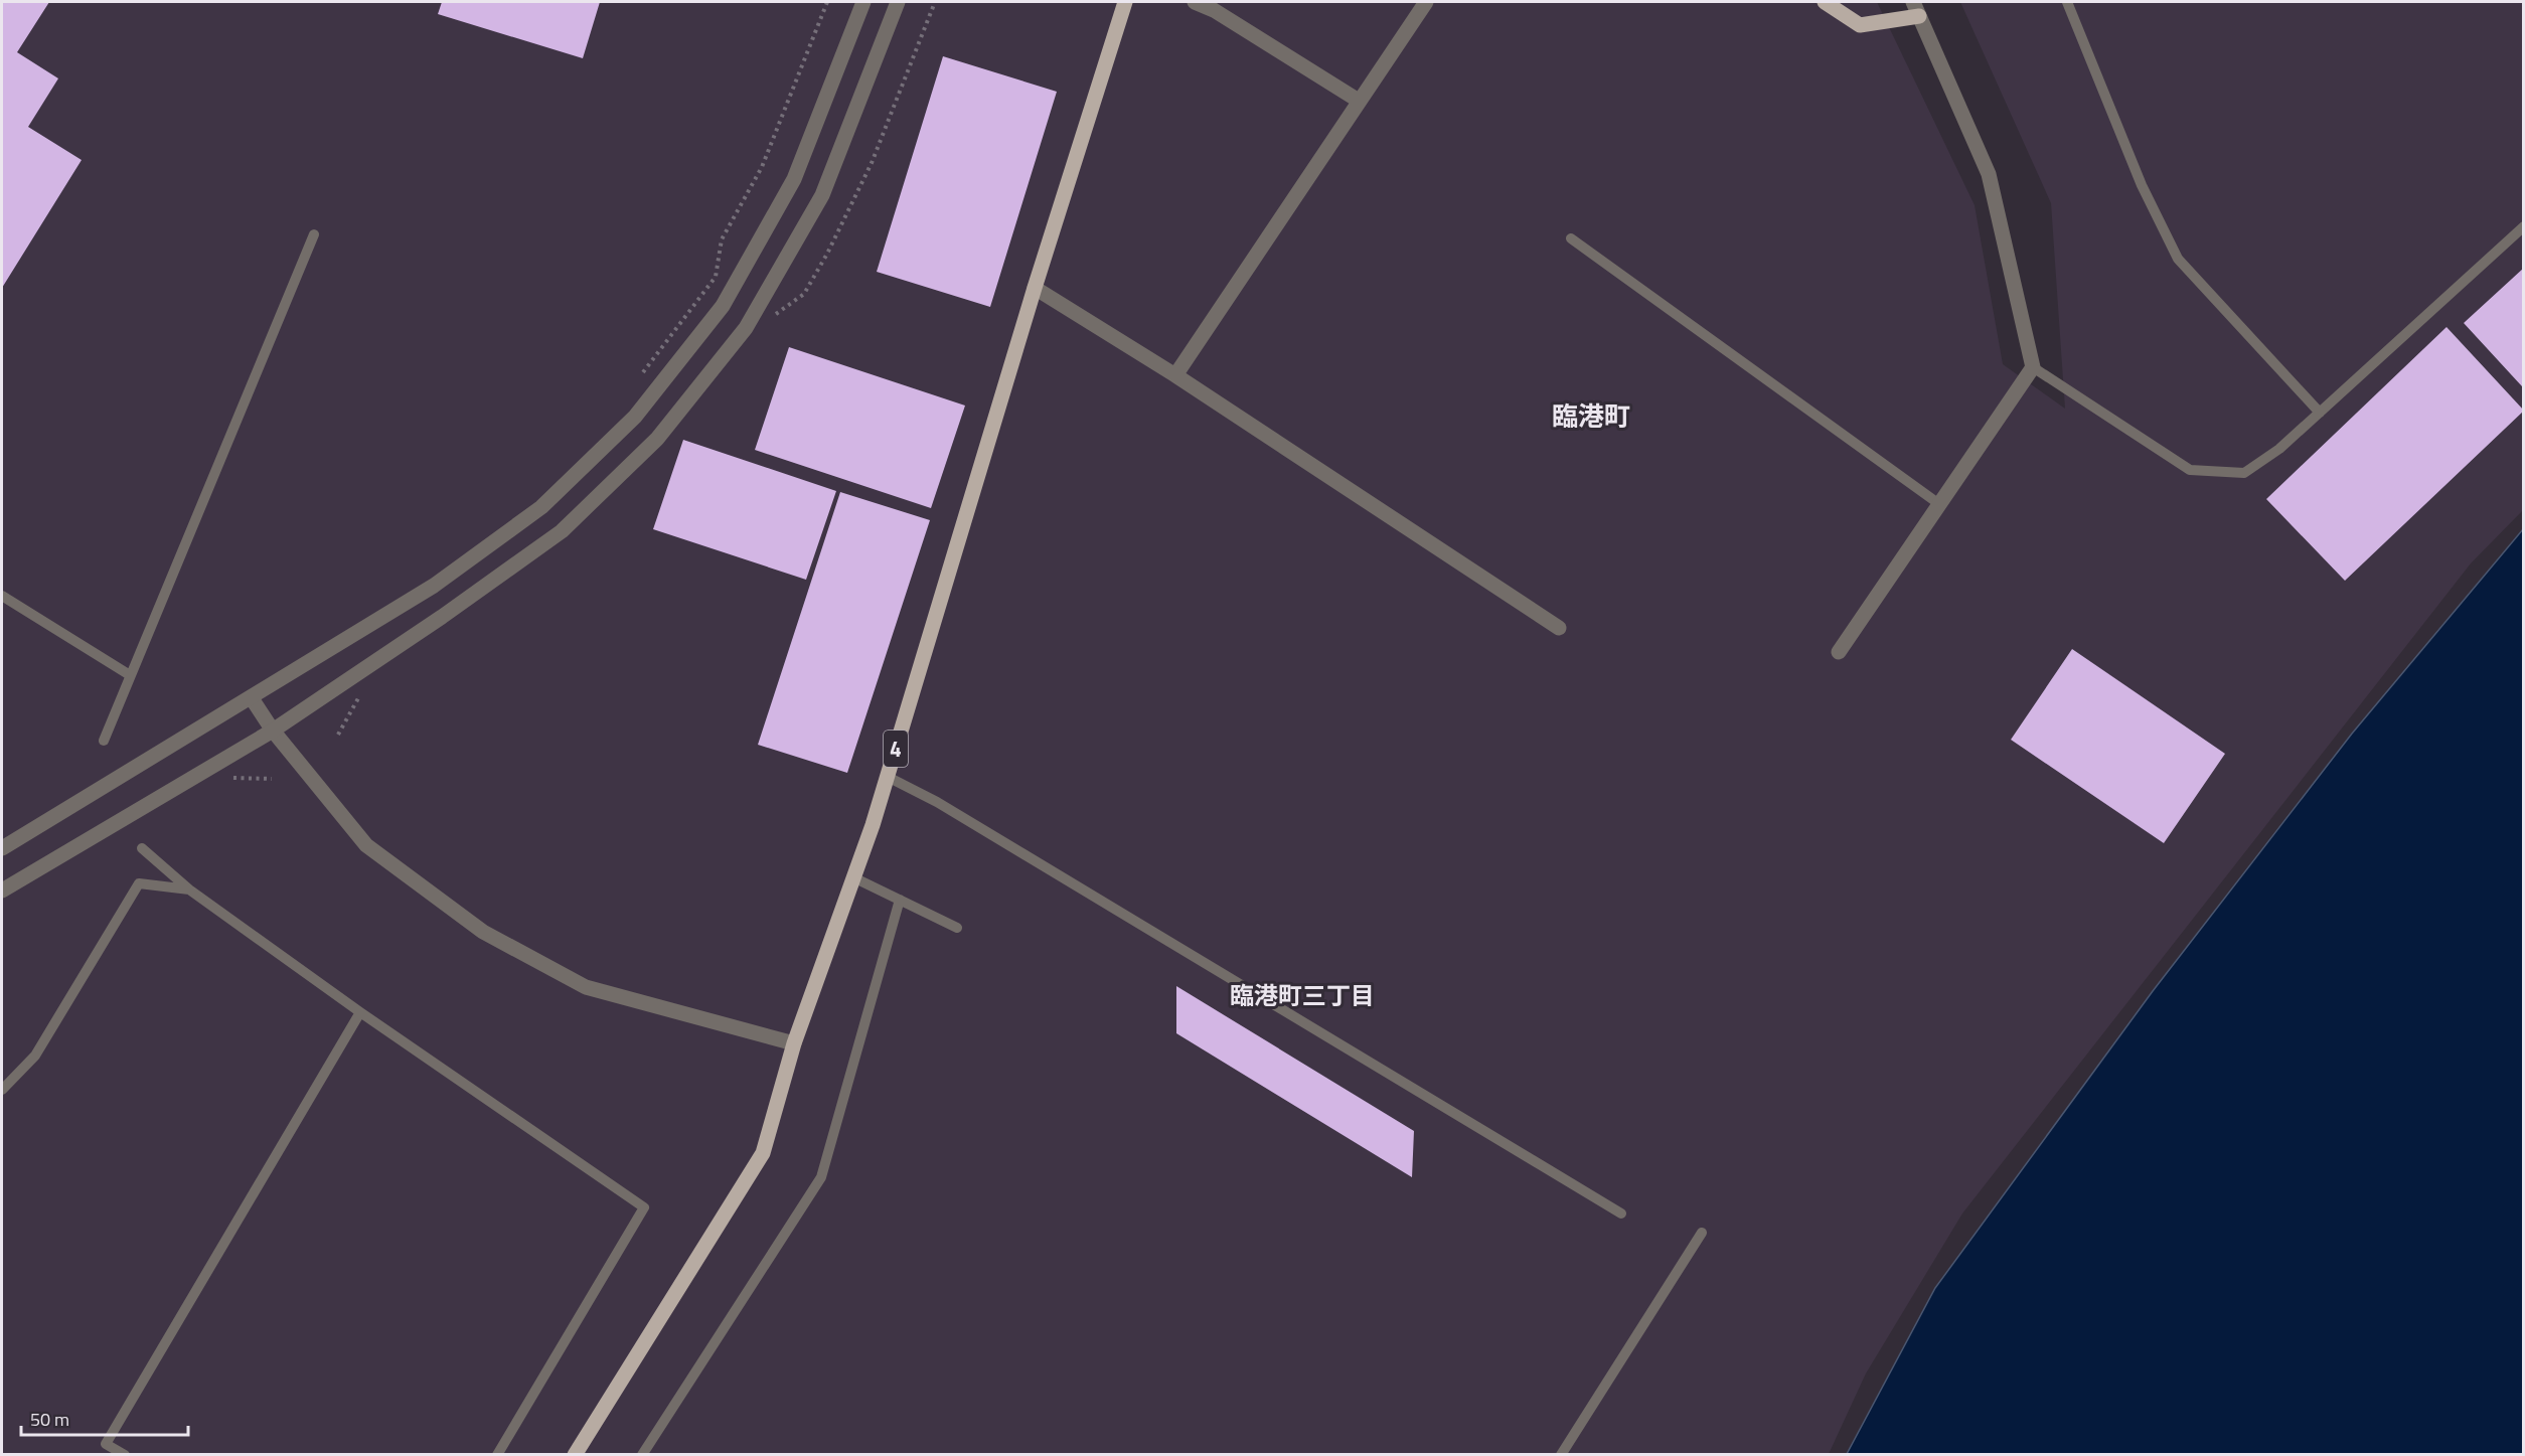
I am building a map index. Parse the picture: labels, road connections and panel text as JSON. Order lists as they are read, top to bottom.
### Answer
{
  "streets": {
    "main road": ["4"]
  },
  "districts": ["臨港町", "臨港町三丁目"],
  "scale_bar": "50 m"
}
